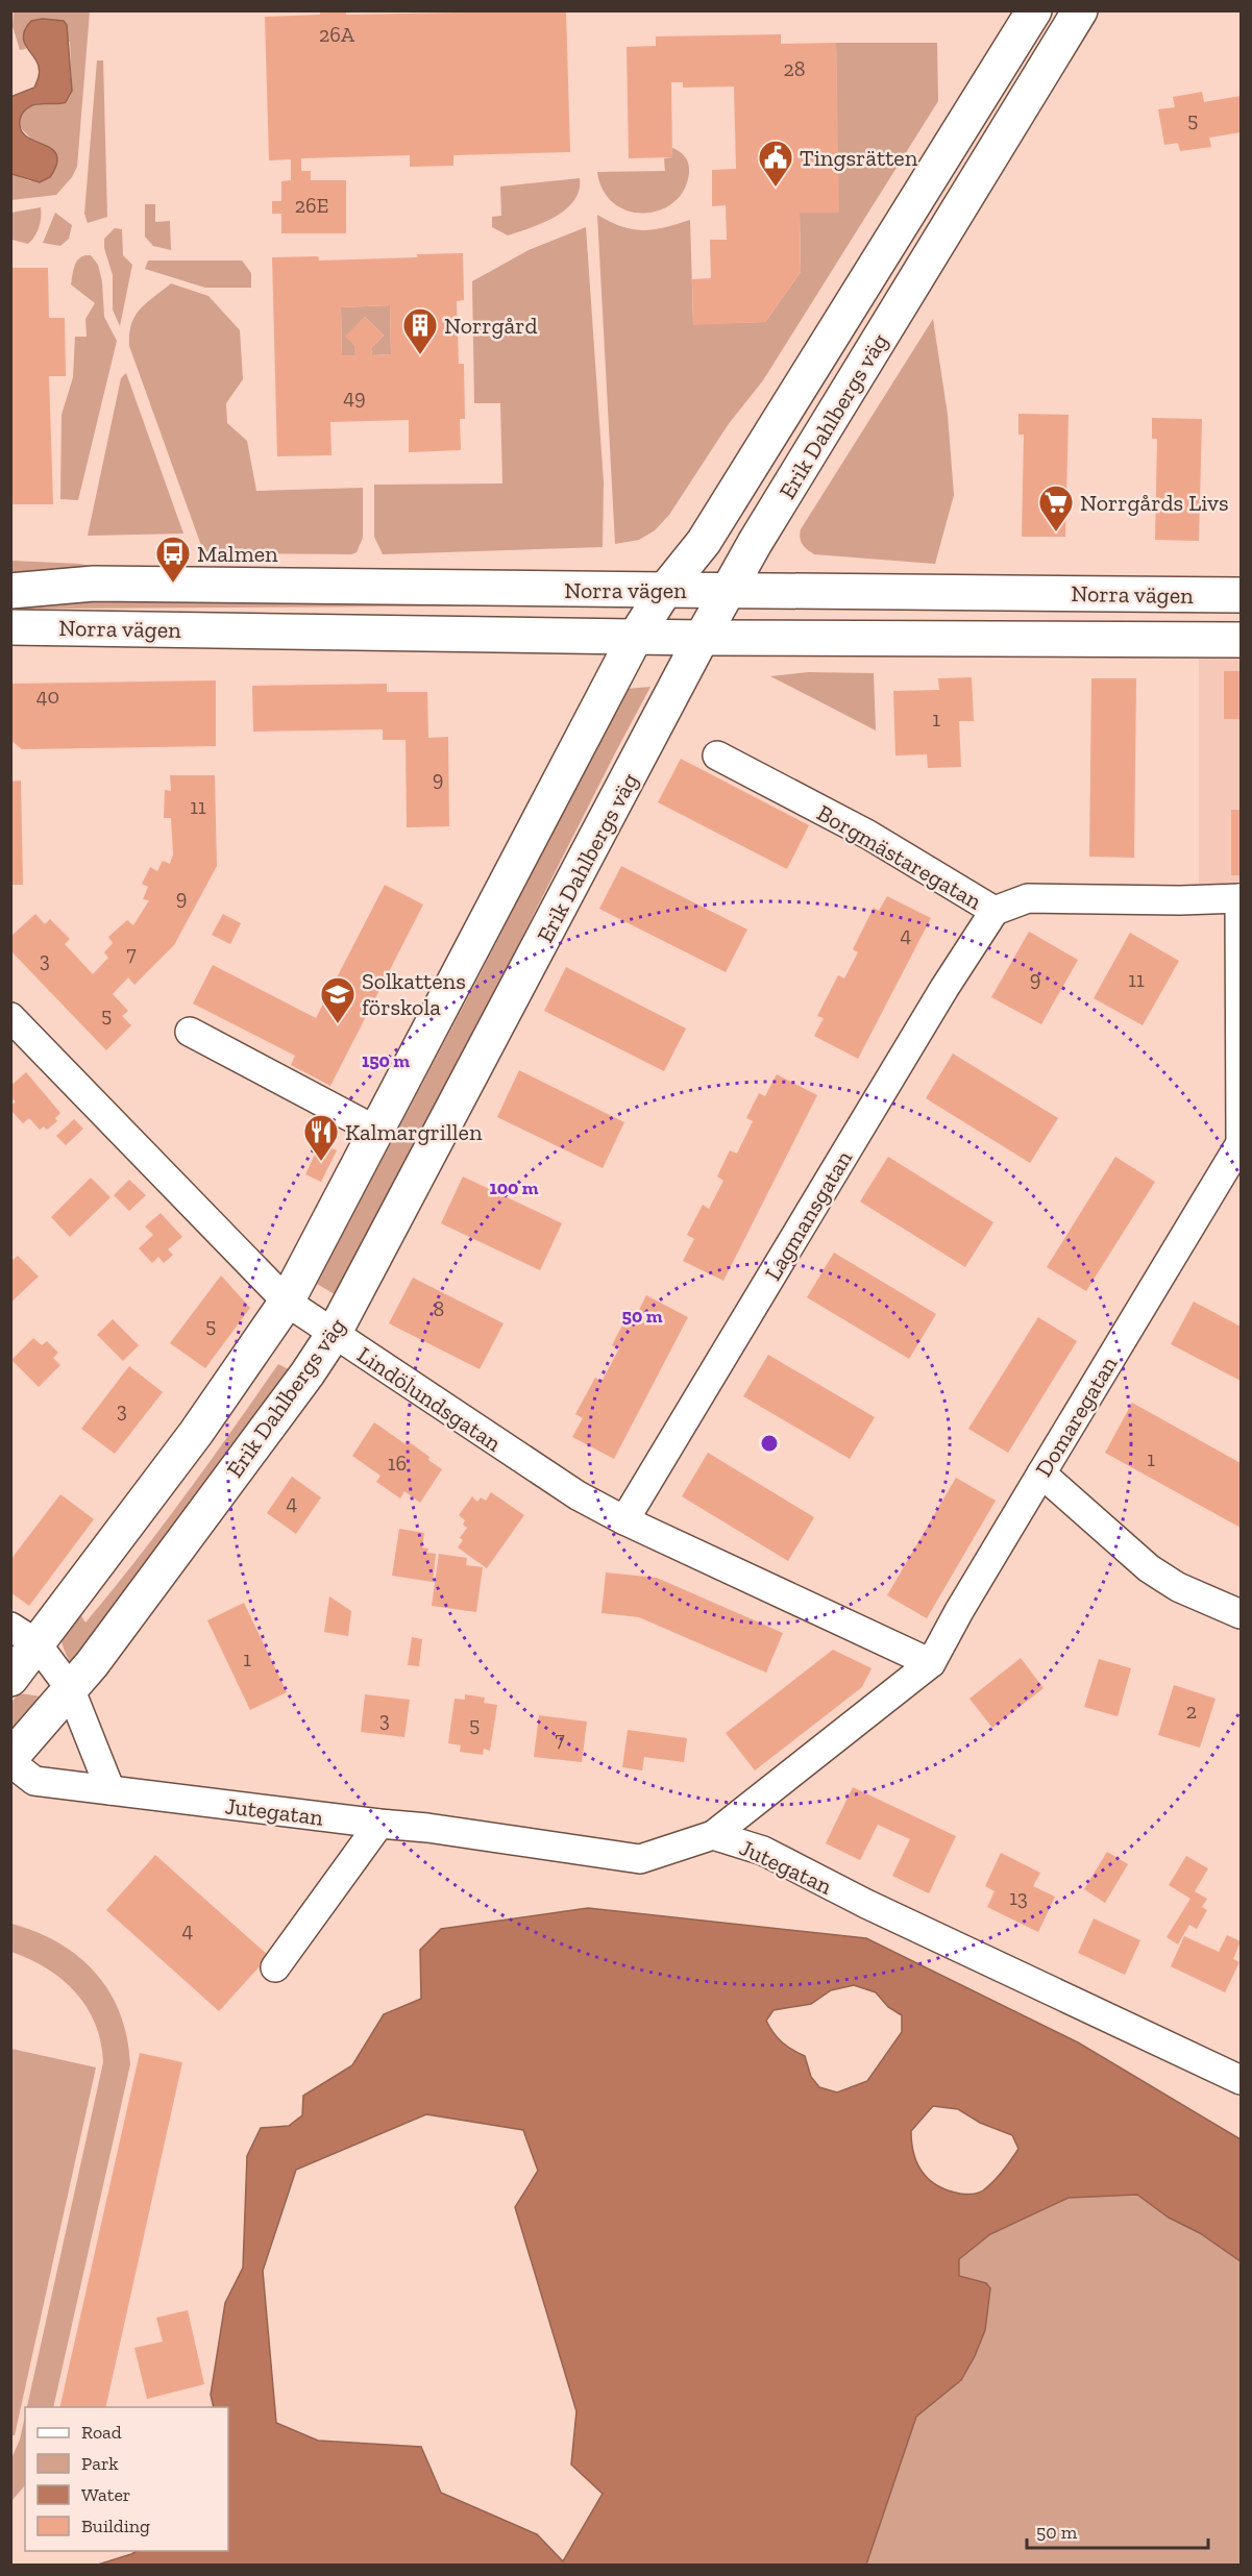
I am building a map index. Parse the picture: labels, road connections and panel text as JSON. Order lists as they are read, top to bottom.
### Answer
{
  "streets": {
    "main road": ["Erik Dahlbergs väg", "Norra vägen"],
    "street": [
      "Borgmästaregatan",
      "Lagmansgatan",
      "Lindölundsgatan",
      "Domaregatan",
      "Jutegatan"
    ]
  },
  "crossings": [
    ["Erik Dahlbergs väg", "Norra vägen"],
    ["Erik Dahlbergs väg", "Lindölundsgatan"],
    ["Erik Dahlbergs väg", "Jutegatan"],
    ["Borgmästaregatan", "Lagmansgatan"],
    ["Borgmästaregatan", "Domaregatan"],
    ["Lagmansgatan", "Lindölundsgatan"],
    ["Lindölundsgatan", "Domaregatan"],
    ["Domaregatan", "Jutegatan"]
  ],
  "places": {
    "public building": ["Tingsrätten"],
    "building": ["Norrgård"],
    "supermarket": ["Norrgårds Livs"],
    "bus stop": ["Malmen"],
    "school or university": ["Solkattens förskola"],
    "restaurant": ["Kalmargrillen"]
  },
  "house_numbers": [
    "26A",
    "28",
    "5",
    "26E",
    "49",
    "40",
    "1",
    "9",
    "11",
    "9",
    "4",
    "7",
    "3",
    "9",
    "11",
    "5",
    "8",
    "5",
    "3",
    "1",
    "16",
    "4",
    "1",
    "2",
    "3",
    "5",
    "7",
    "13",
    "4"
  ],
  "legend": [
    "Road",
    "Park",
    "Water",
    "Building"
  ],
  "scale_bar": "50 m",
  "rings": ["150 m", "100 m", "50 m"]
}
